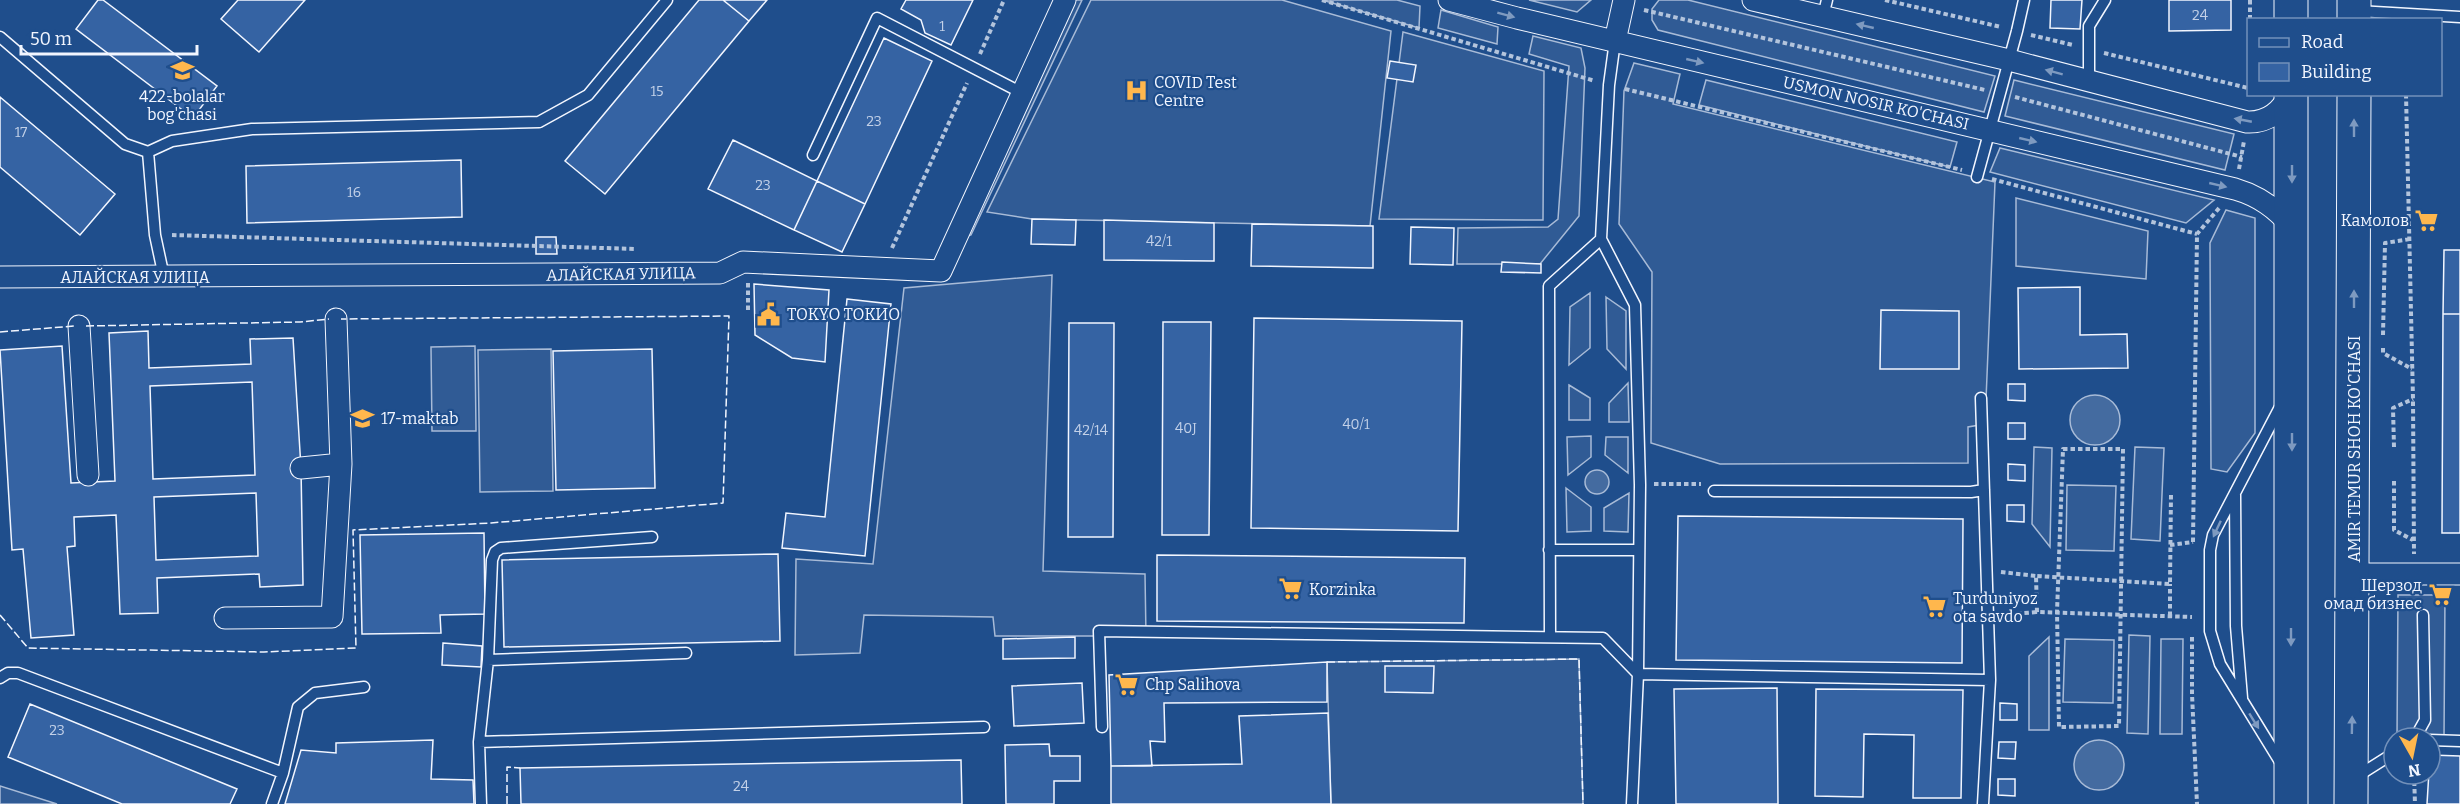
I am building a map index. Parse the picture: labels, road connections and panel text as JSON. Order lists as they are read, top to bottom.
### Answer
{
  "streets": {
    "main road": ["AMIR TEMUR SHOH KO'CHASI"],
    "street": ["USMON NOSIR KO'CHASI", "АЛАЙСКАЯ УЛИЦА"]
  },
  "places": {
    "school or university": ["422-bolalar bog'chasi", "17-maktab"],
    "hospital": ["COVID Test Centre"],
    "supermarket": [
      "Камолов",
      "Korzinka",
      "Шерзод омад бизнес",
      "Turduniyoz ota savdo",
      "Chp Salihova"
    ],
    "public building": ["TOKYO ТОКИО"]
  },
  "house_numbers": [
    "24",
    "1",
    "15",
    "23",
    "17",
    "23",
    "16",
    "42/1",
    "40/1",
    "40J",
    "42/14",
    "23",
    "24"
  ],
  "legend": ["Road", "Building"],
  "scale_bar": "50 m",
  "north": "bottom"
}
